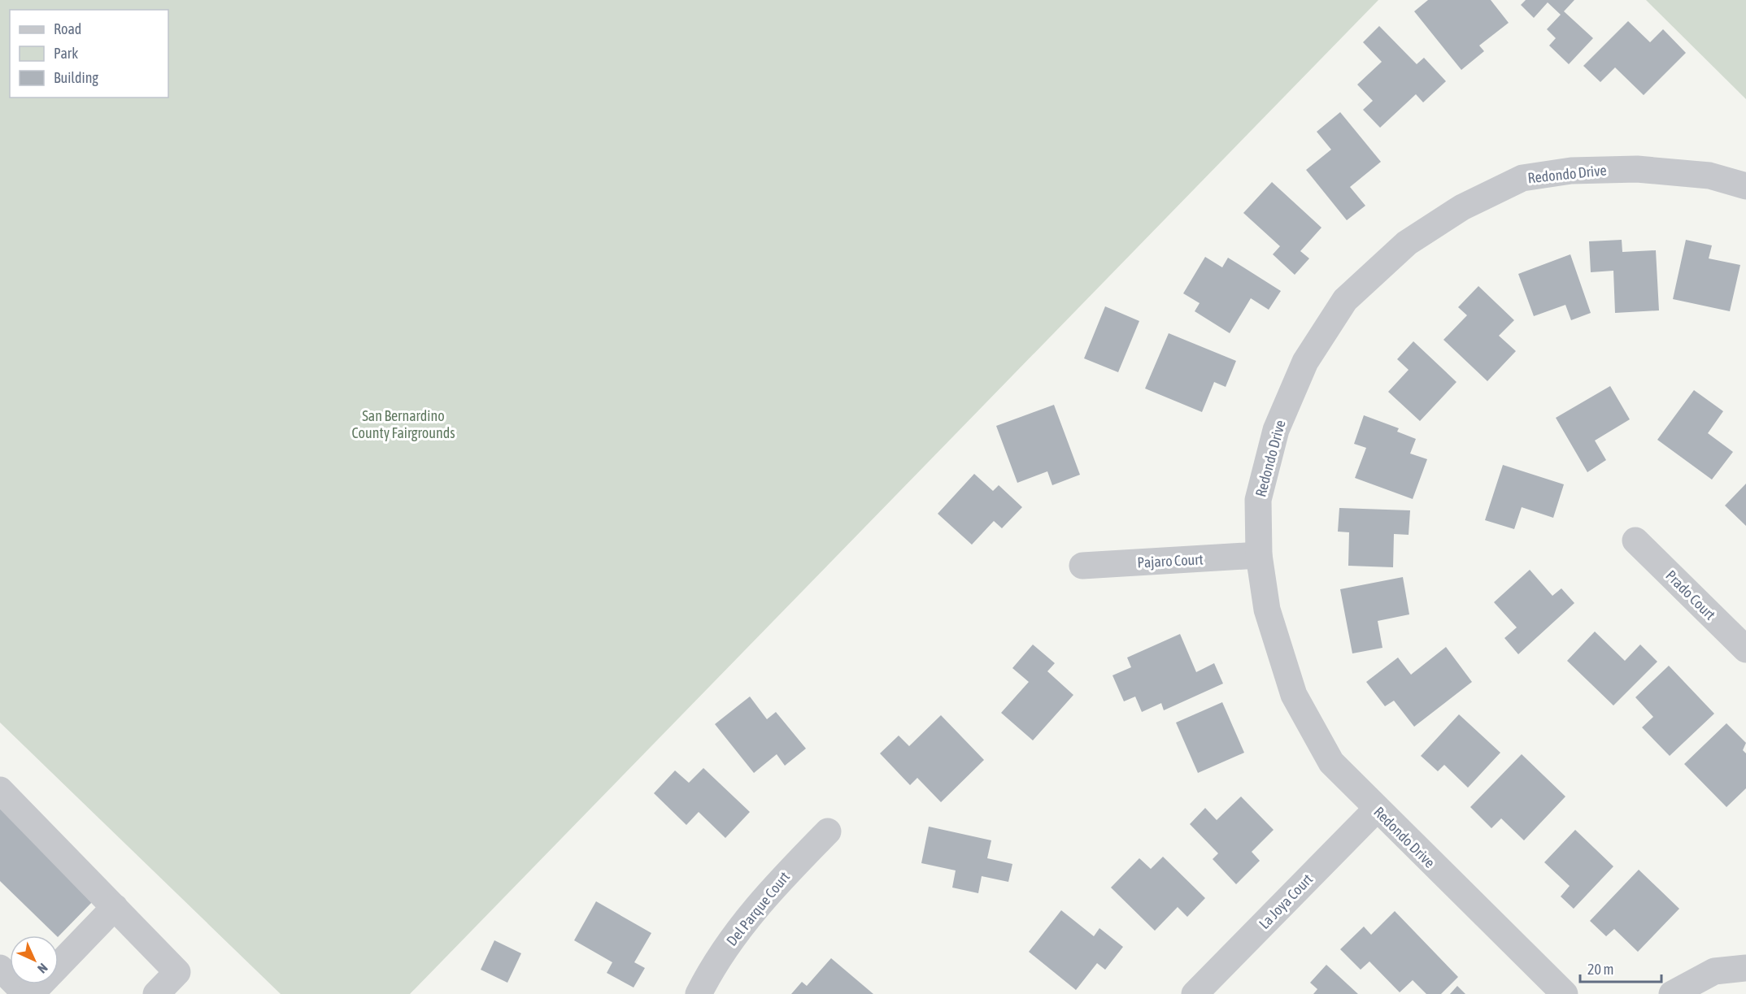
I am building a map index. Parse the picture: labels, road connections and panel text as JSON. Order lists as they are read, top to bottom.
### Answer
{
  "streets": {
    "street": [
      "Redondo Drive",
      "Pajaro Court",
      "Prado Court",
      "La Joya Court",
      "Del Parque Court"
    ]
  },
  "crossings": [
    ["Redondo Drive", "Pajaro Court"],
    ["Redondo Drive", "La Joya Court"]
  ],
  "parks": ["San Bernardino County Fairgrounds"],
  "legend": ["Road", "Park", "Building"],
  "scale_bar": "20 m",
  "north": "bottom right"
}
